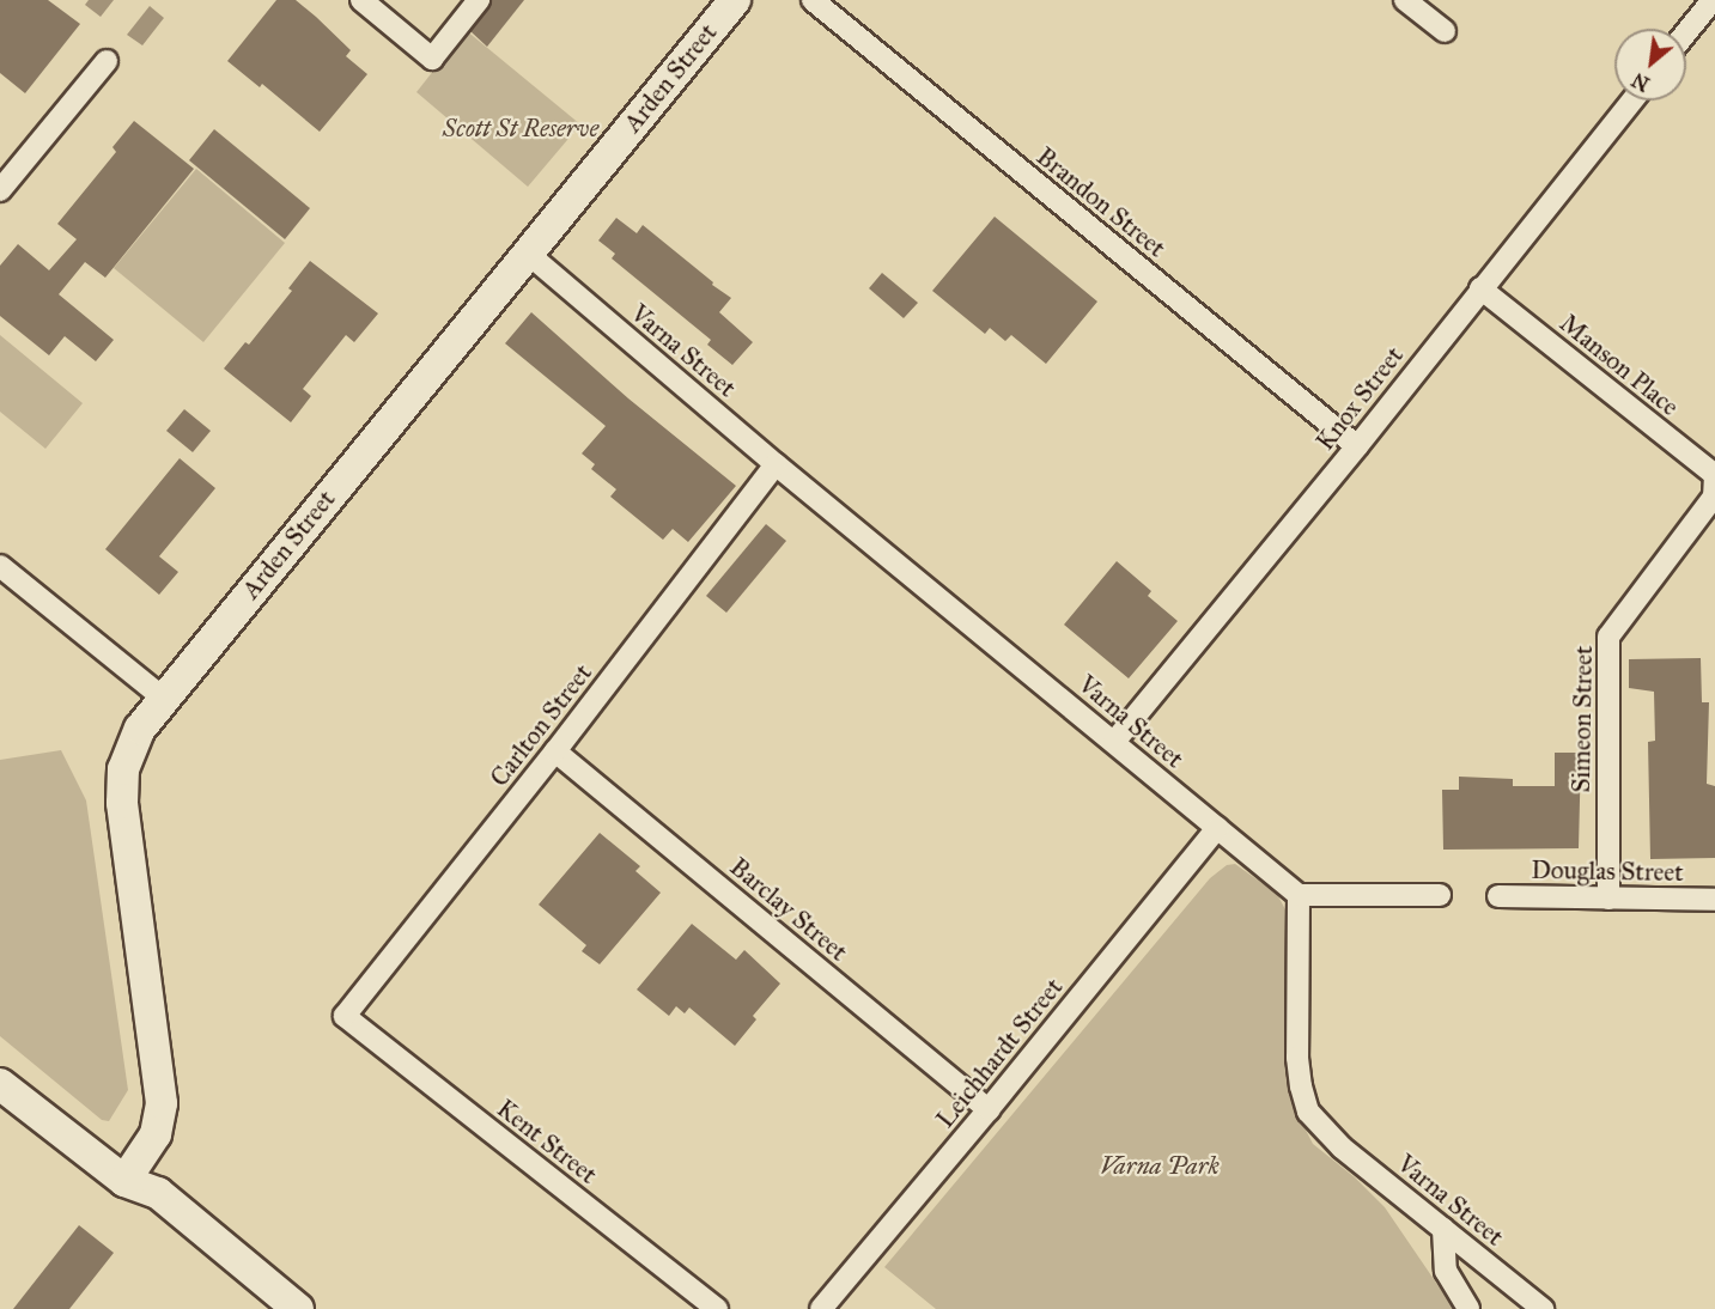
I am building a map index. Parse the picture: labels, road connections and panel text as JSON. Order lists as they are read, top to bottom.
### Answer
{
  "streets": {
    "main road": ["Arden Street"],
    "street": [
      "Brandon Street",
      "Varna Street",
      "Manson Place",
      "Knox Street",
      "Simeon Street",
      "Carlton Street",
      "Douglas Street",
      "Barclay Street",
      "Leichhardt Street",
      "Kent Street"
    ]
  },
  "crossings": [
    ["Arden Street", "Varna Street"],
    ["Brandon Street", "Knox Street"],
    ["Varna Street", "Knox Street"],
    ["Varna Street", "Carlton Street"],
    ["Varna Street", "Leichhardt Street"],
    ["Manson Place", "Knox Street"],
    ["Manson Place", "Simeon Street"],
    ["Simeon Street", "Douglas Street"],
    ["Carlton Street", "Barclay Street"],
    ["Carlton Street", "Kent Street"],
    ["Barclay Street", "Leichhardt Street"]
  ],
  "parks": ["Scott St Reserve", "Varna Park"],
  "north": "bottom left"
}
